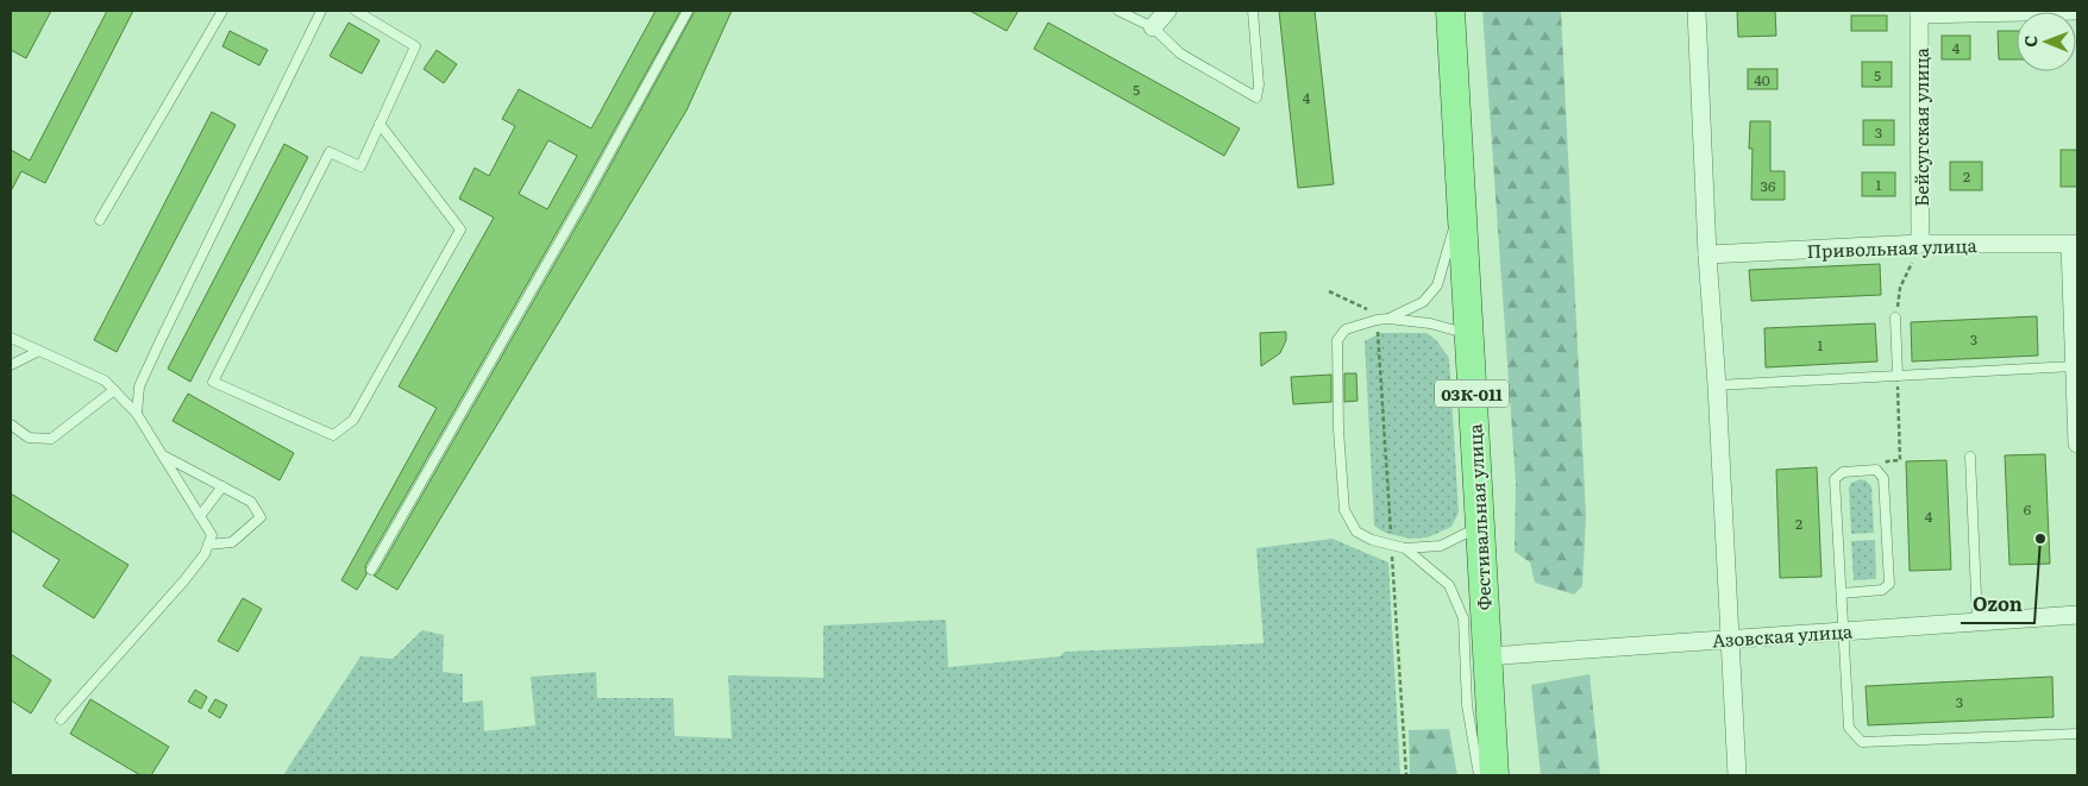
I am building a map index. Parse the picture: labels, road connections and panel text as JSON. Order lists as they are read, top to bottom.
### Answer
{
  "streets": {
    "main road": ["03К-011", "Фестивальная улица"],
    "street": ["Бейсугская улица", "Привольная улица", "Азовская улица"]
  },
  "crossings": [
    ["Бейсугская улица", "Привольная улица"],
    ["Фестивальная улица", "Азовская улица"]
  ],
  "places": ["Ozon"],
  "house_numbers": [
    "4",
    "5",
    "40",
    "5",
    "4",
    "3",
    "2",
    "1",
    "36",
    "3",
    "1",
    "6",
    "4",
    "2",
    "3"
  ],
  "north": "left"
}
